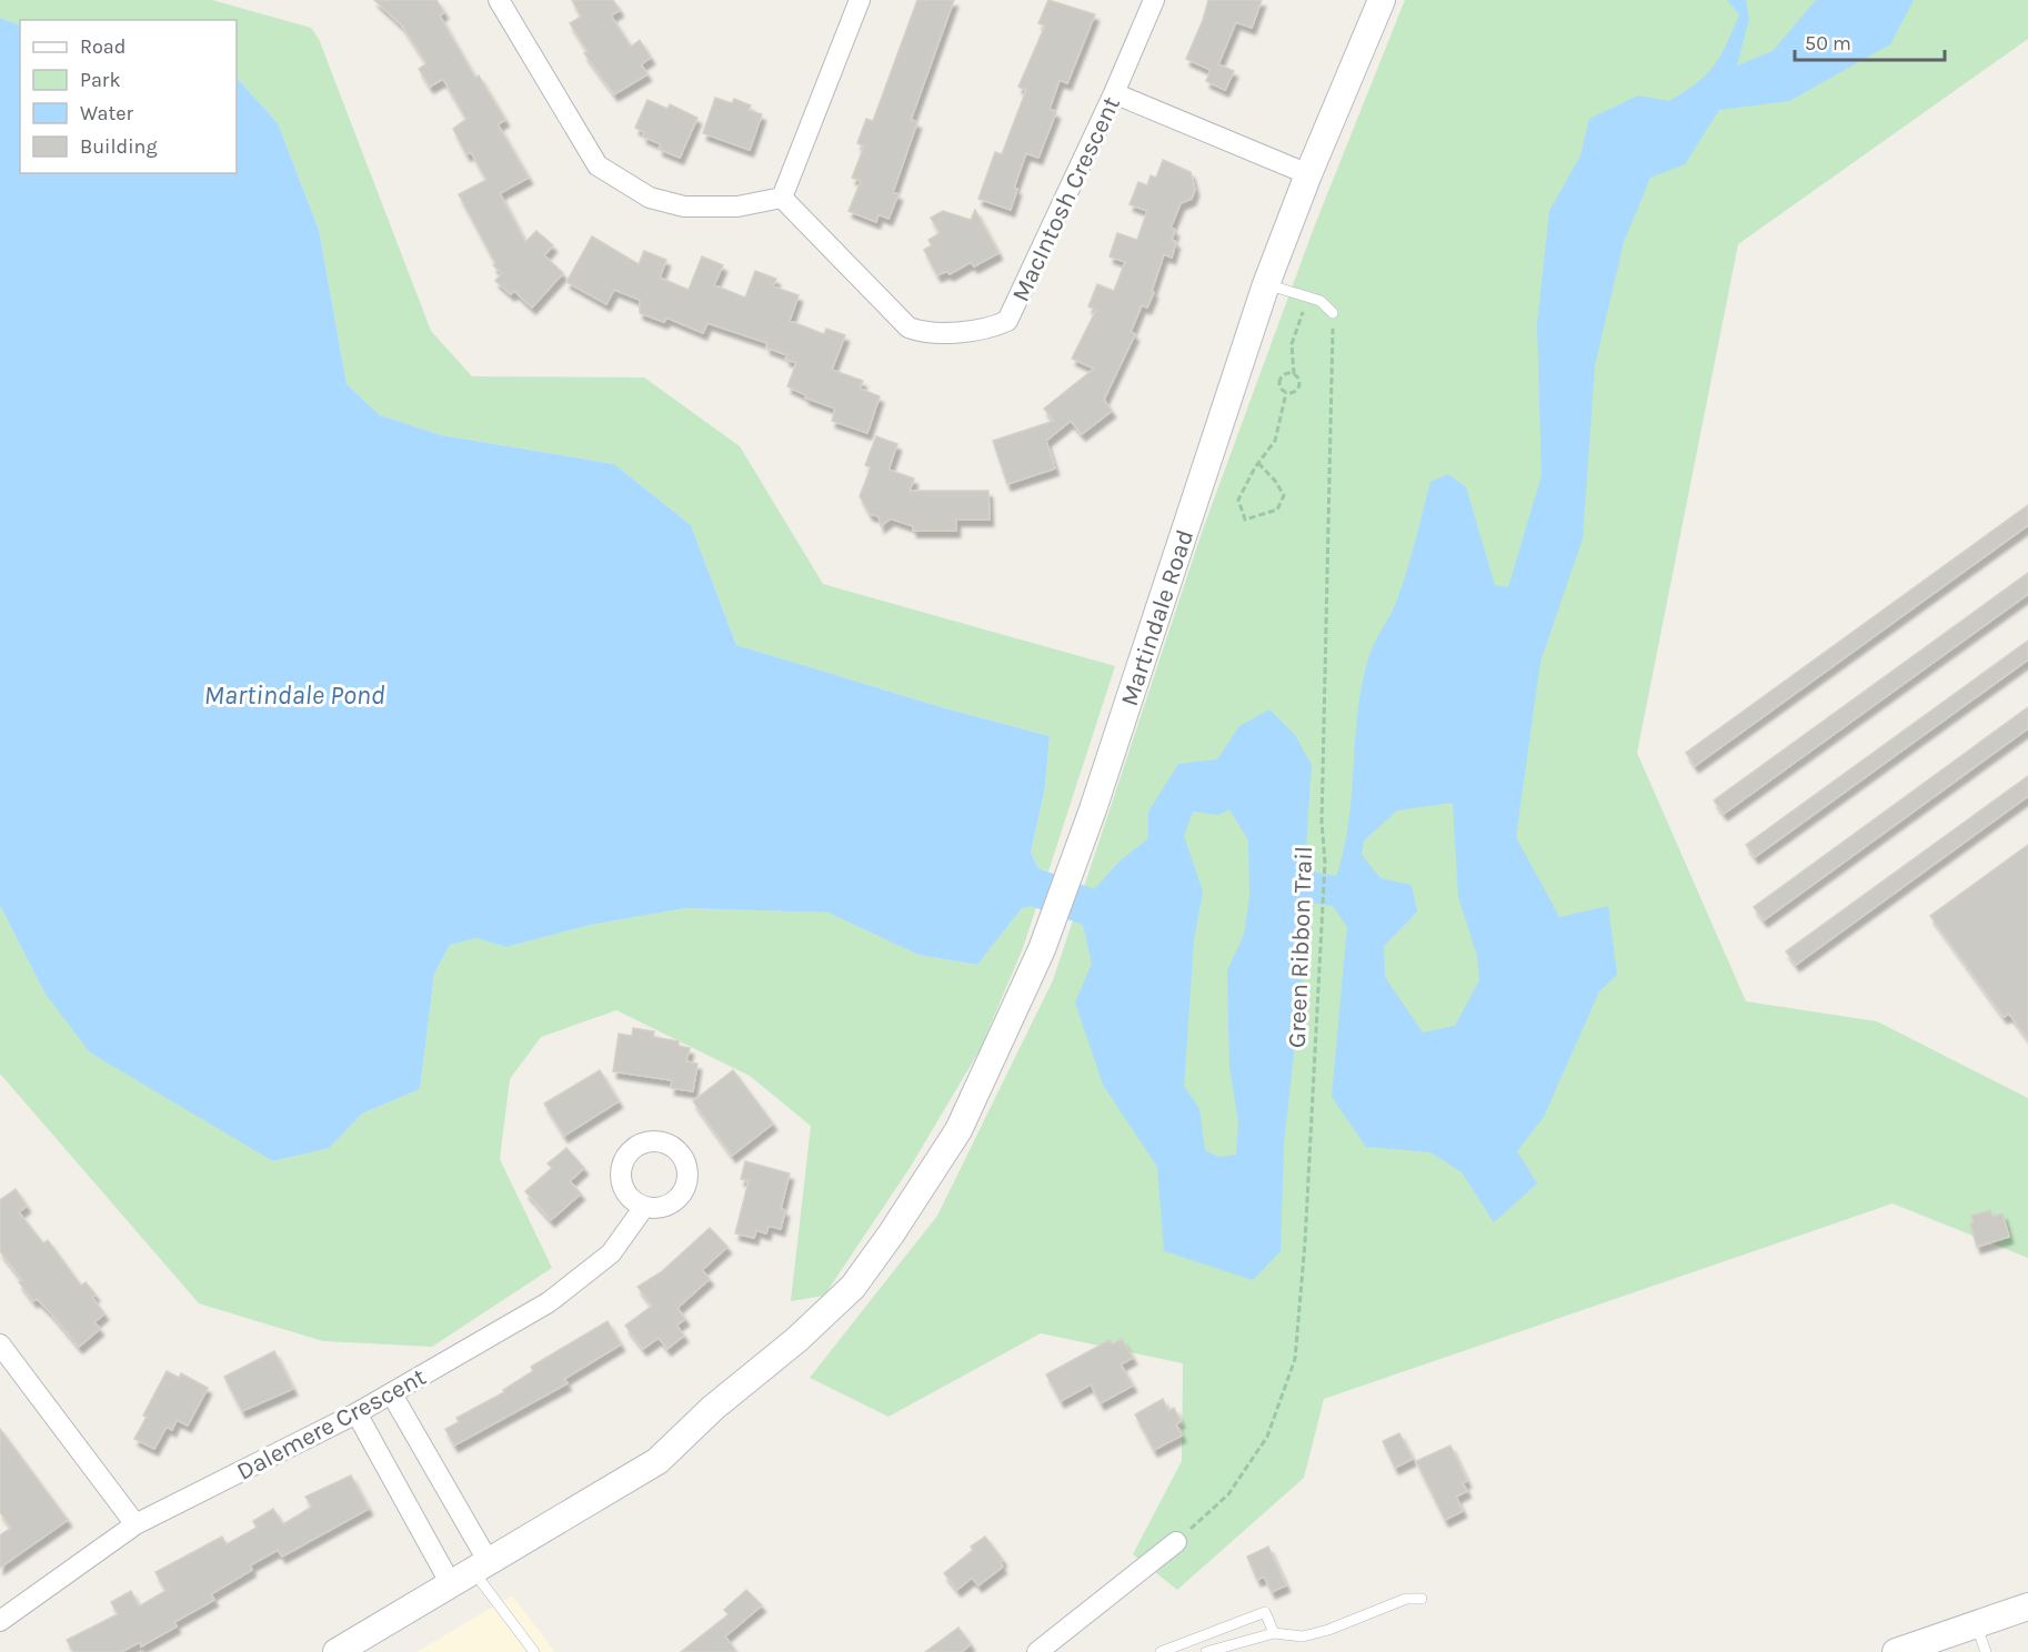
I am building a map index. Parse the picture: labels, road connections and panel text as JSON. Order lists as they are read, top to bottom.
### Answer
{
  "streets": {
    "main road": ["Martindale Road"],
    "street": ["MacIntosh Crescent", "Dalemere Crescent"],
    "path": ["Green Ribbon Trail"]
  },
  "water": ["Martindale Pond"],
  "legend": [
    "Road",
    "Park",
    "Water",
    "Building"
  ],
  "scale_bar": "50 m"
}
